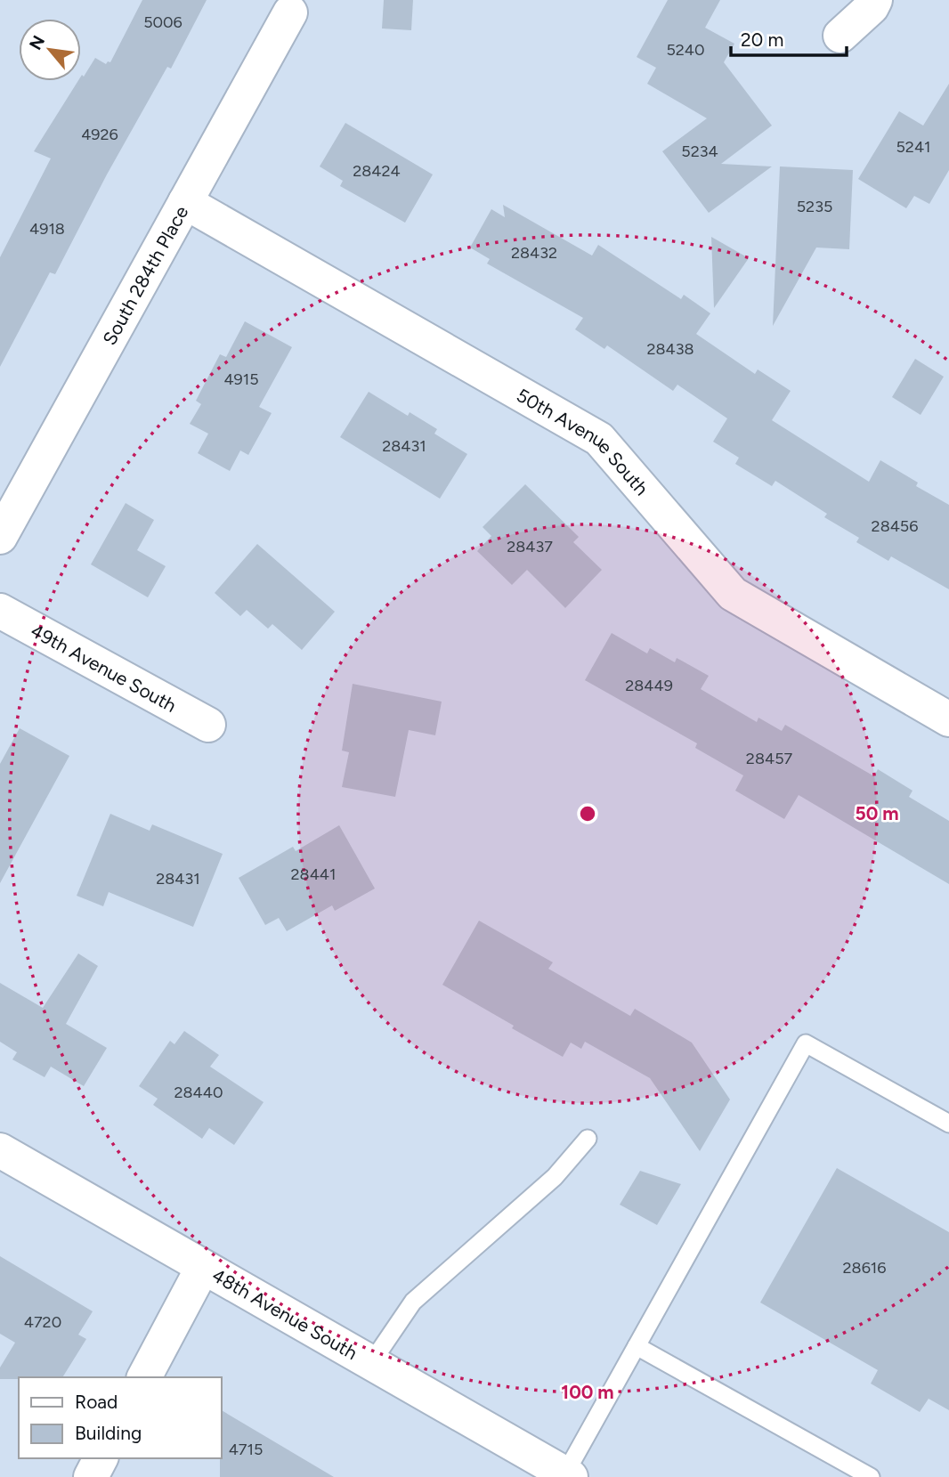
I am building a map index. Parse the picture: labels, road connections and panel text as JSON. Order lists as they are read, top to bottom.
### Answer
{
  "streets": {
    "street": [
      "South 284th Place",
      "50th Avenue South",
      "49th Avenue South",
      "48th Avenue South"
    ]
  },
  "crossings": [
    ["South 284th Place", "50th Avenue South"]
  ],
  "house_numbers": [
    "5006",
    "5240",
    "4926",
    "5241",
    "5234",
    "28424",
    "5235",
    "4918",
    "28432",
    "28438",
    "4915",
    "28431",
    "28456",
    "28437",
    "28449",
    "28457",
    "28441",
    "28431",
    "28440",
    "28616",
    "4720",
    "4715"
  ],
  "legend": ["Road", "Building"],
  "scale_bar": "20 m",
  "north": "top left",
  "rings": ["50 m", "100 m"]
}
